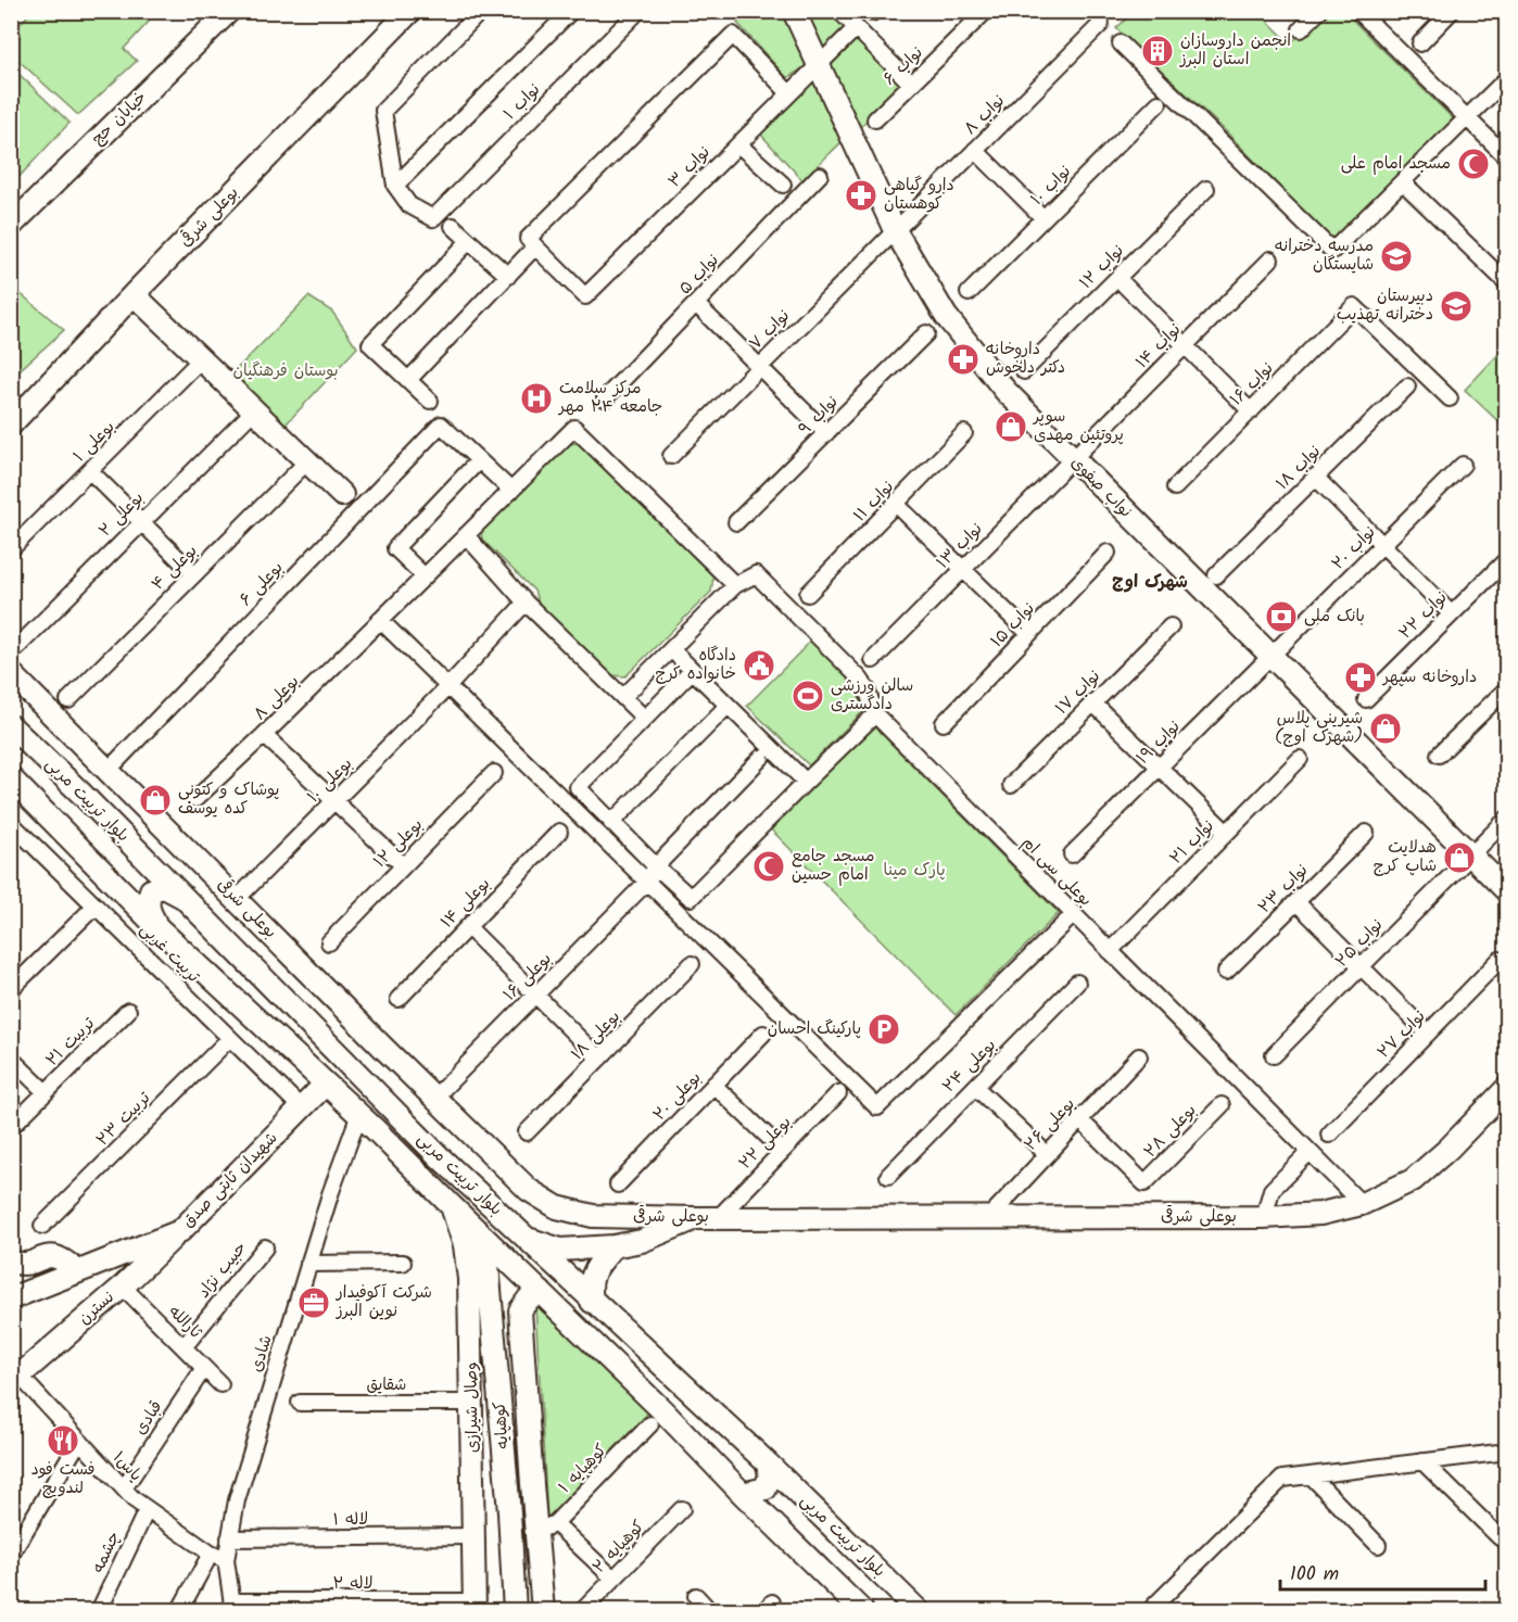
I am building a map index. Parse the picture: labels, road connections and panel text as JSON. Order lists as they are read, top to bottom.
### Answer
{
  "streets": {
    "street": [
      "نواب ۶",
      "نواب ۱",
      "نواب ۸",
      "خیابان حج",
      "نواب ۳",
      "نواب ۱۰",
      "بوعلی شرقی",
      "نواب ۱۲",
      "نواب ۵",
      "نواب ۷",
      "نواب ۱۴",
      "نواب ۱۶",
      "نواب ۹",
      "بوعلی ۱",
      "نواب ۱۸",
      "نواب صفوی",
      "نواب ۱۱",
      "بوعلی ۲",
      "نواب ۱۳",
      "نواب ۲۰",
      "بوعلی ۴",
      "بوعلی ۶",
      "نواب ۲۲",
      "نواب ۱۵",
      "نواب ۱۷",
      "بوعلی ۸",
      "نواب ۱۹",
      "بوعلی ۱۰",
      "بلوار تربیت مربی",
      "نواب ۲۱",
      "بوعلی ۱۲",
      "بوعلی سی ام",
      "نواب ۲۳",
      "بوعلی ۱۴",
      "نواب ۲۵",
      "تربیت غربی",
      "بوعلی ۱۶",
      "نواب ۲۷",
      "بوعلی ۱۸",
      "تربیت ۲۱",
      "بوعلی ۲۴",
      "بوعلی ۲۰",
      "تربیت ۲۳",
      "بوعلی ۲۶",
      "بوعلی ۲۸",
      "بوعلی ۲۲",
      "شهیدان ثابتی صدق",
      "حبیب نژاد",
      "نسترن",
      "ثارالله",
      "شادی",
      "شقایق",
      "وصال شیرازی",
      "قبادی",
      "کوهپایه",
      "یاس۱",
      "کوهپایه ۱",
      "لاله ۱",
      "کوهپایه ۲",
      "چشمه",
      "لاله ۲"
    ]
  },
  "crossings": [
    ["نواب ۸", "نواب ۷"],
    ["نواب ۸", "نواب صفوی"],
    ["نواب ۳", "نواب صفوی"],
    ["بوعلی شرقی", "بوعلی ۶"],
    ["بوعلی شرقی", "بوعلی ۱۰"],
    ["بوعلی شرقی", "بوعلی سی ام"],
    ["بوعلی شرقی", "بوعلی ۱۶"],
    ["بوعلی شرقی", "بوعلی ۲۶"],
    ["بوعلی شرقی", "بوعلی ۲۲"],
    ["نواب ۷", "نواب صفوی"],
    ["نواب ۱۴", "نواب صفوی"],
    ["نواب ۱۴", "نواب ۱۳"],
    ["نواب صفوی", "نواب ۱۳"],
    ["نواب صفوی", "نواب ۲۰"],
    ["نواب صفوی", "نواب ۱۹"],
    ["نواب صفوی", "نواب ۲۵"],
    ["نواب ۲۰", "نواب ۱۹"],
    ["بوعلی ۸", "بوعلی سی ام"],
    ["بلوار تربیت مربی", "شهیدان ثابتی صدق"],
    ["بلوار تربیت مربی", "شادی"],
    ["بلوار تربیت مربی", "وصال شیرازی"],
    ["بلوار تربیت مربی", "کوهپایه"],
    ["نواب ۲۱", "بوعلی سی ام"],
    ["تربیت غربی", "تربیت ۲۳"],
    ["تربیت غربی", "شهیدان ثابتی صدق"],
    ["بوعلی ۲۶", "بوعلی ۲۸"],
    ["شهیدان ثابتی صدق", "نسترن"],
    ["حبیب نژاد", "ثارالله"],
    ["نسترن", "ثارالله"],
    ["نسترن", "یاس۱"],
    ["ثارالله", "قبادی"],
    ["شادی", "یاس۱"],
    ["شادی", "لاله ۱"],
    ["شادی", "لاله ۲"],
    ["شقایق", "وصال شیرازی"],
    ["وصال شیرازی", "لاله ۱"],
    ["وصال شیرازی", "لاله ۲"],
    ["قبادی", "یاس۱"],
    ["کوهپایه", "کوهپایه ۱"],
    ["یاس۱", "چشمه"]
  ],
  "districts": ["شهرک اوج"],
  "parks": ["بوستان فرهنگیان", "پارک مینا"],
  "places": {
    "building": ["انجمن داروسازان استان البرز"],
    "mosque": ["مسجد امام علی", "مسجد جامع امام حسین"],
    "pharmacy": ["دارو گیاهی کوهستان", "داروخانه دکتر دلخوش", "داروخانه سپهر"],
    "school or university": ["مدرسه دخترانه شایستگان", "دبیرستان دخترانه تهذیب"],
    "hospital": ["مرکز سلامت جامعه ۲۴ مهر"],
    "shop": [
      "سوپر پروتئین مهدی",
      "شیرینی پلاس (شهرک اوج)",
      "پوشاک و کتونی کده یوسف",
      "هدلایت شاپ کرج"
    ],
    "bank": ["بانک ملی"],
    "public building": ["دادگاه خانواده کرج"],
    "sports": ["سالن ورزشی دادگستری"],
    "parking": ["پارکینگ احسان"],
    "office": ["شرکت آکوفیدار نوین البرز"],
    "restaurant": ["فست فود لندویچ"]
  },
  "scale_bar": "100 m"
}
